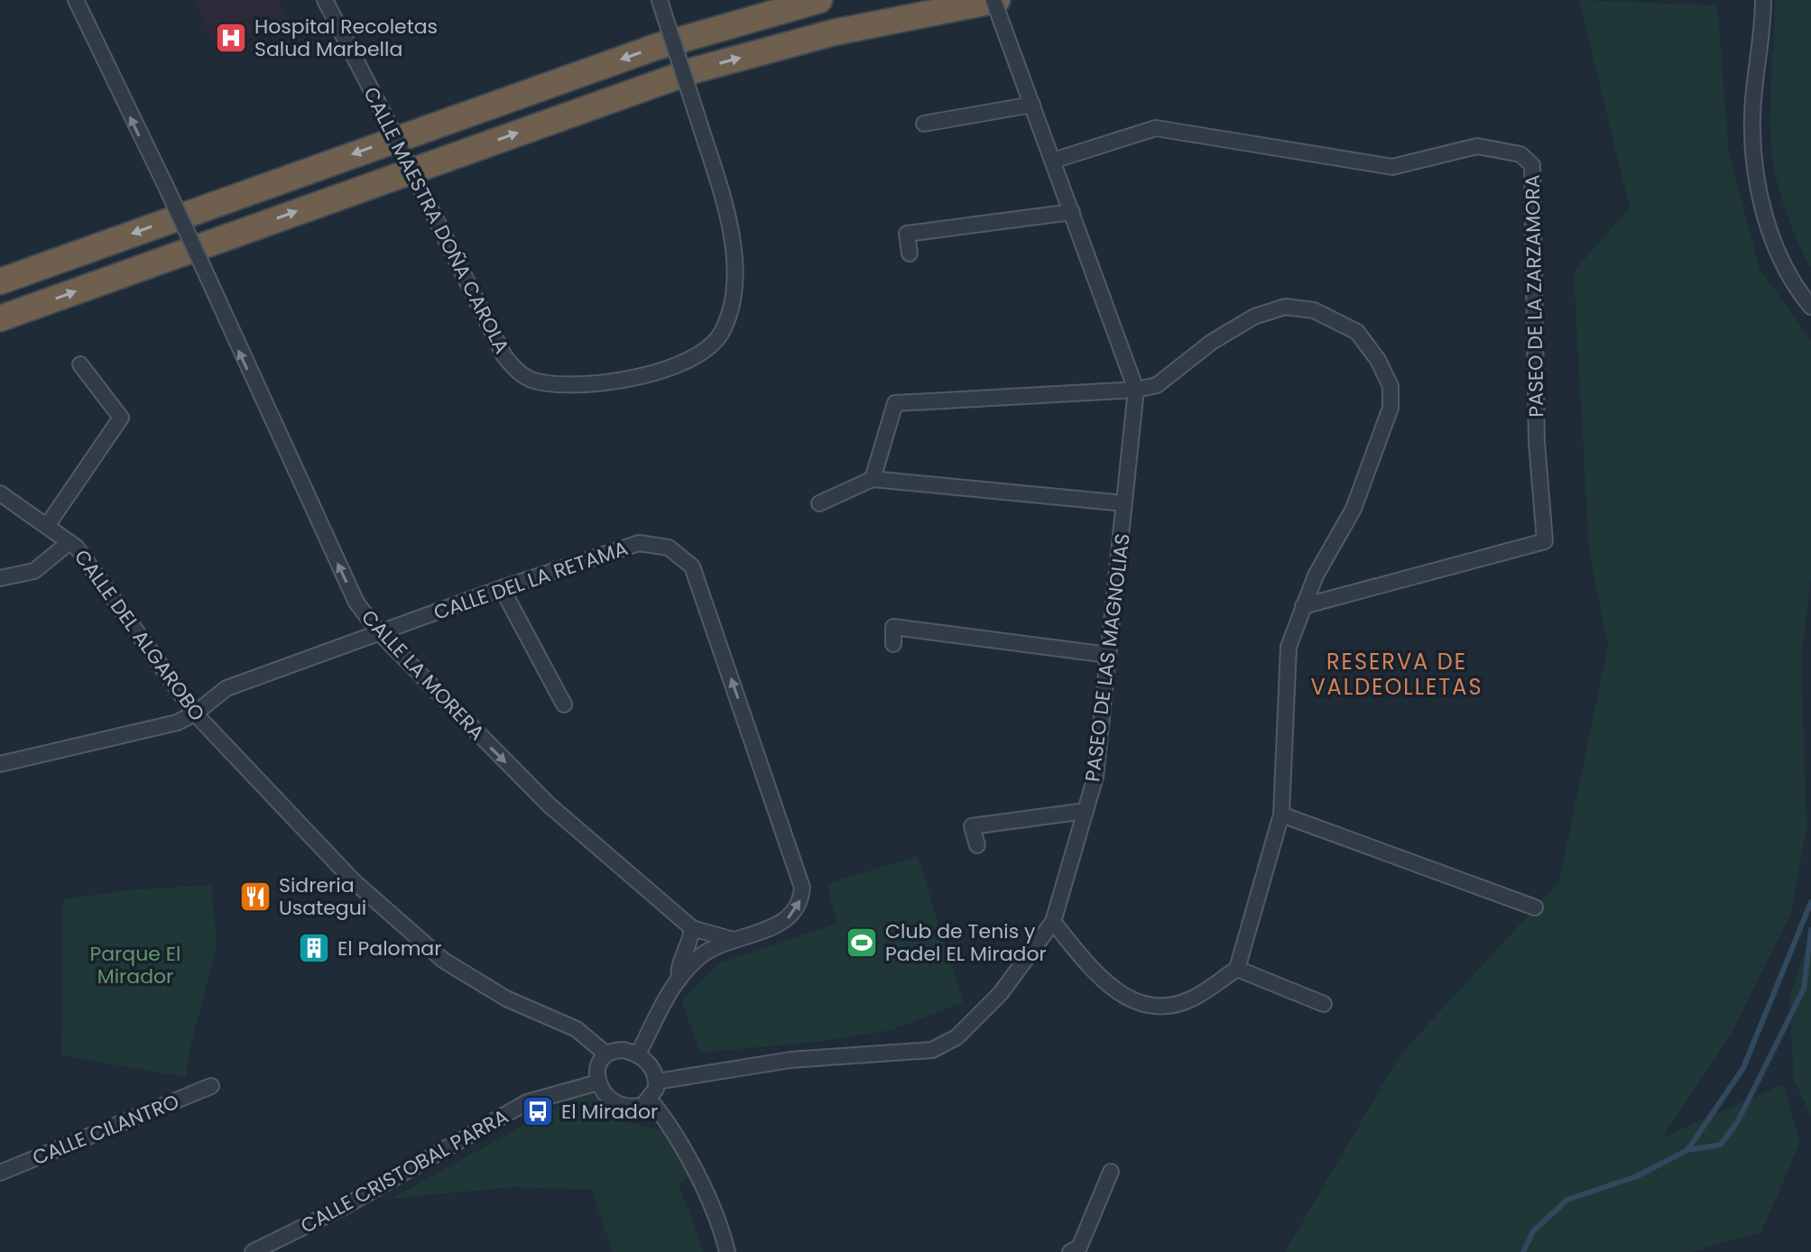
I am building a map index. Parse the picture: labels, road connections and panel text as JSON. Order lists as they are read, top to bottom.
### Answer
{
  "streets": {
    "street": [
      "CALLE MAESTRA DOÑA CAROLA",
      "PASEO DE LA ZARZAMORA",
      "CALLE DEL LA RETAMA",
      "CALLE DEL ALGAROBO",
      "PASEO DE LAS MAGNOLIAS",
      "CALLE LA MORERA",
      "CALLE CILANTRO",
      "CALLE CRISTOBAL PARRA"
    ]
  },
  "crossings": [
    ["PASEO DE LA ZARZAMORA", "PASEO DE LAS MAGNOLIAS"],
    ["CALLE DEL LA RETAMA", "CALLE DEL ALGAROBO"],
    ["CALLE DEL LA RETAMA", "CALLE LA MORERA"],
    ["CALLE DEL ALGAROBO", "PASEO DE LAS MAGNOLIAS"],
    ["CALLE DEL ALGAROBO", "CALLE CRISTOBAL PARRA"],
    ["PASEO DE LAS MAGNOLIAS", "CALLE CRISTOBAL PARRA"]
  ],
  "districts": ["RESERVA DE VALDEOLLETAS"],
  "parks": ["Parque El Mirador"],
  "places": {
    "hospital": ["Hospital Recoletas Salud Marbella"],
    "restaurant": ["Sidreria Usategui"],
    "sports": ["Club de Tenis y Padel EL Mirador"],
    "building": ["El Palomar"],
    "bus stop": ["El Mirador"]
  }
}
